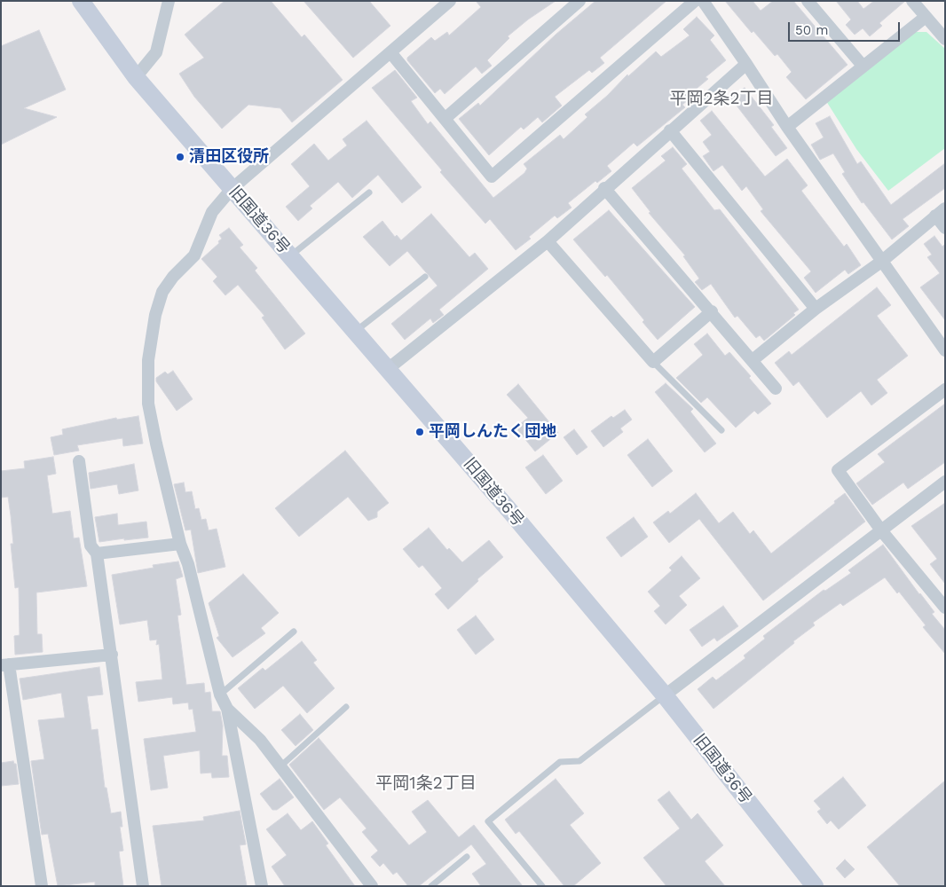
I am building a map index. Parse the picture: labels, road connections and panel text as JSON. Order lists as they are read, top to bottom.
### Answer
{
  "streets": {
    "street": ["旧国道36号"]
  },
  "districts": ["平岡2条2丁目", "平岡1条2丁目"],
  "places": ["清田区役所", "平岡しんたく団地"],
  "scale_bar": "50 m"
}
